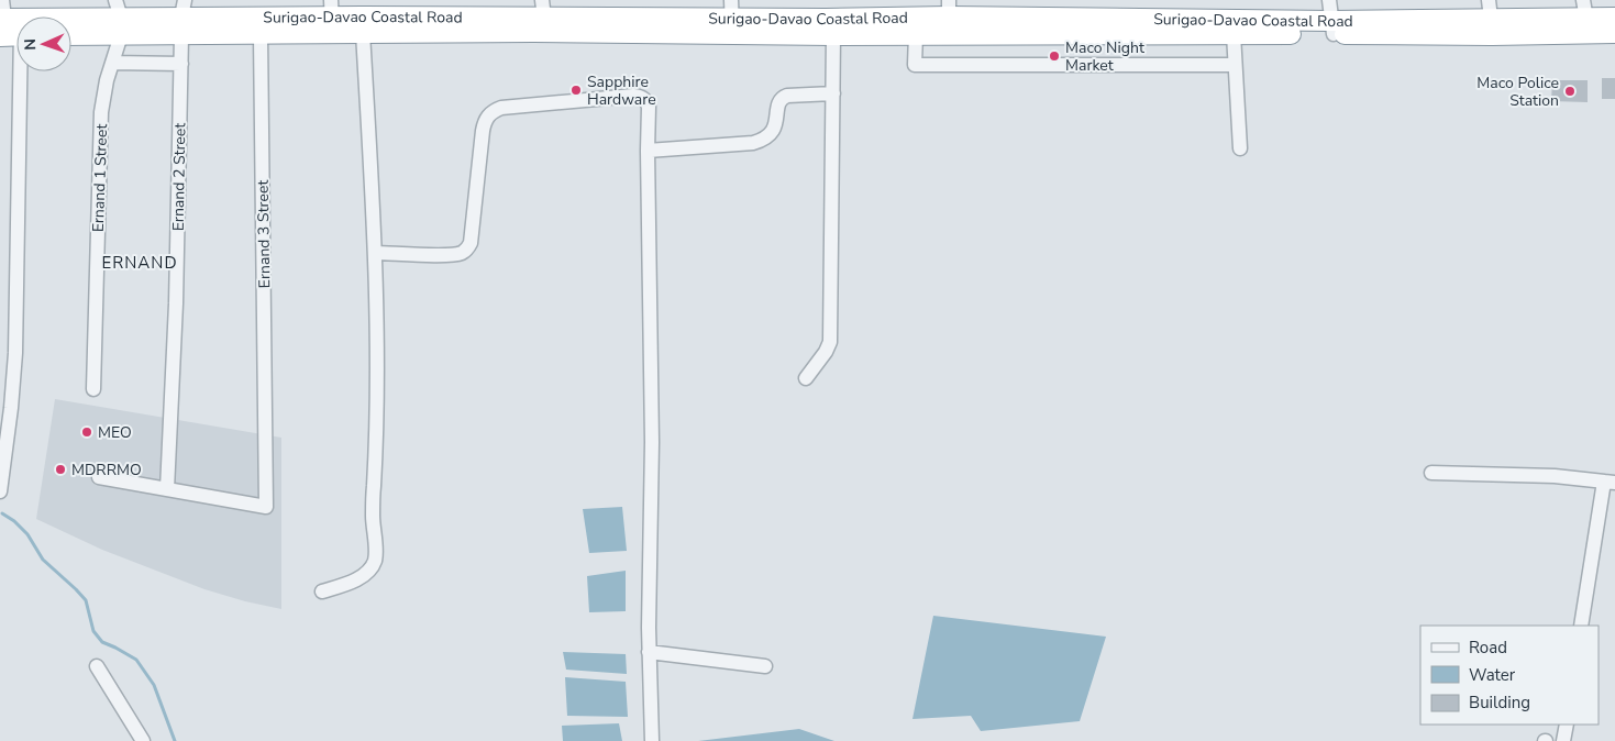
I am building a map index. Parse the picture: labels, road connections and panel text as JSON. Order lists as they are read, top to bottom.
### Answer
{
  "streets": {
    "highway": ["Surigao-Davao Coastal Road"],
    "street": ["Ernand 2 Street", "Ernand 1 Street", "Ernand 3 Street"]
  },
  "crossings": [
    ["Surigao-Davao Coastal Road", "Ernand 2 Street"],
    ["Surigao-Davao Coastal Road", "Ernand 1 Street"],
    ["Surigao-Davao Coastal Road", "Ernand 3 Street"],
    ["Ernand 2 Street", "Ernand 3 Street"]
  ],
  "districts": ["ERNAND"],
  "places": [
    "Maco Night Market",
    "Sapphire Hardware",
    "Maco Police Station",
    "MEO",
    "MDRRMO"
  ],
  "legend": ["Road", "Water", "Building"],
  "north": "left"
}
